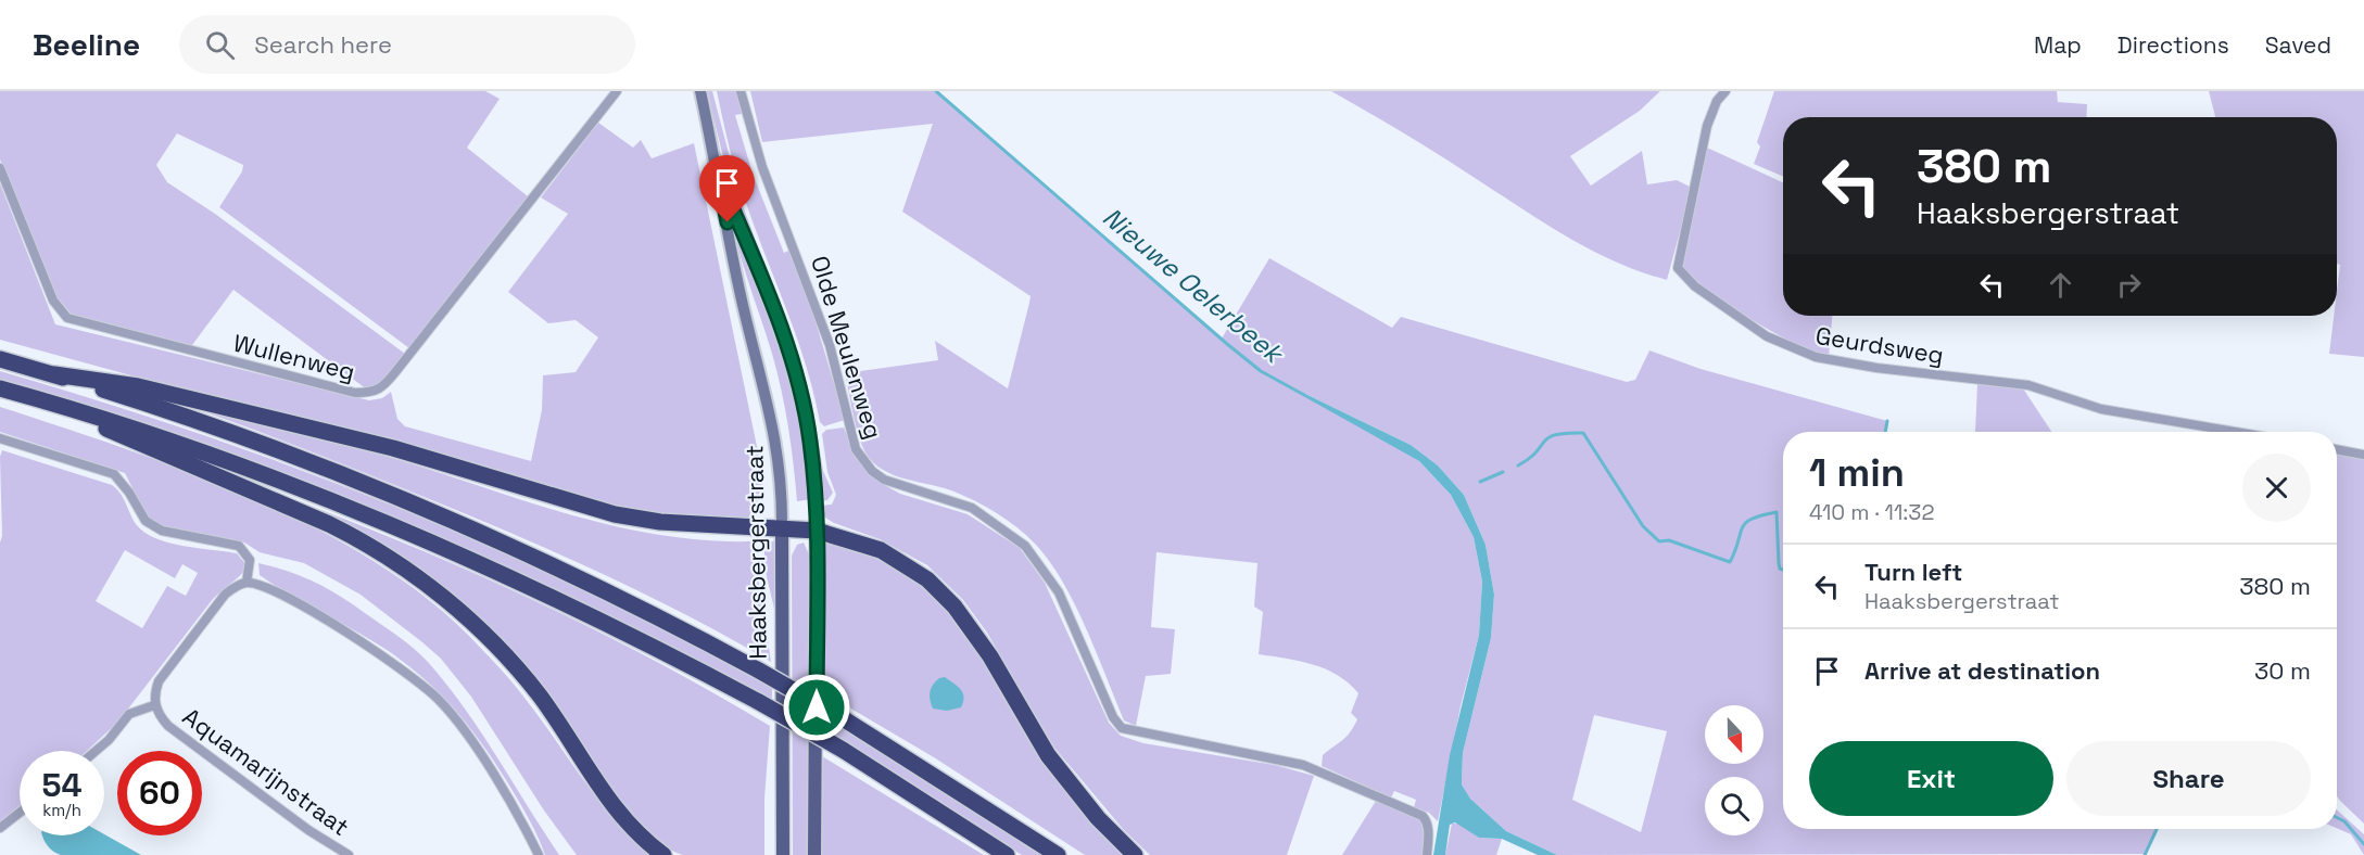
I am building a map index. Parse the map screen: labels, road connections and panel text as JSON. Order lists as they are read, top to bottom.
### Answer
{
  "streets": {
    "main road": ["Haaksbergerstraat"],
    "street": [
      "Geurdsweg",
      "Olde Meulenweg",
      "Wullenweg",
      "Aquamarijnstraat"
    ]
  },
  "water": ["Nieuwe Oelerbeek"],
  "north": "bottom",
  "page": {
    "header": "Beeline",
    "search": "Search here",
    "nav": ["Map", "Directions", "Saved"],
    "turn": ["380 m", "Haaksbergerstraat"],
    "heading": ["1 min", "410 m · 11:32"],
    "list": [
      {
        "name": "Turn left",
        "note": "Haaksbergerstraat",
        "value": "380 m"
      },
      {
        "name": "Arrive at destination",
        "value": "30 m"
      }
    ],
    "buttons": ["Exit", "Share"],
    "speed": "54 km/h",
    "limit": "60"
  }
}
